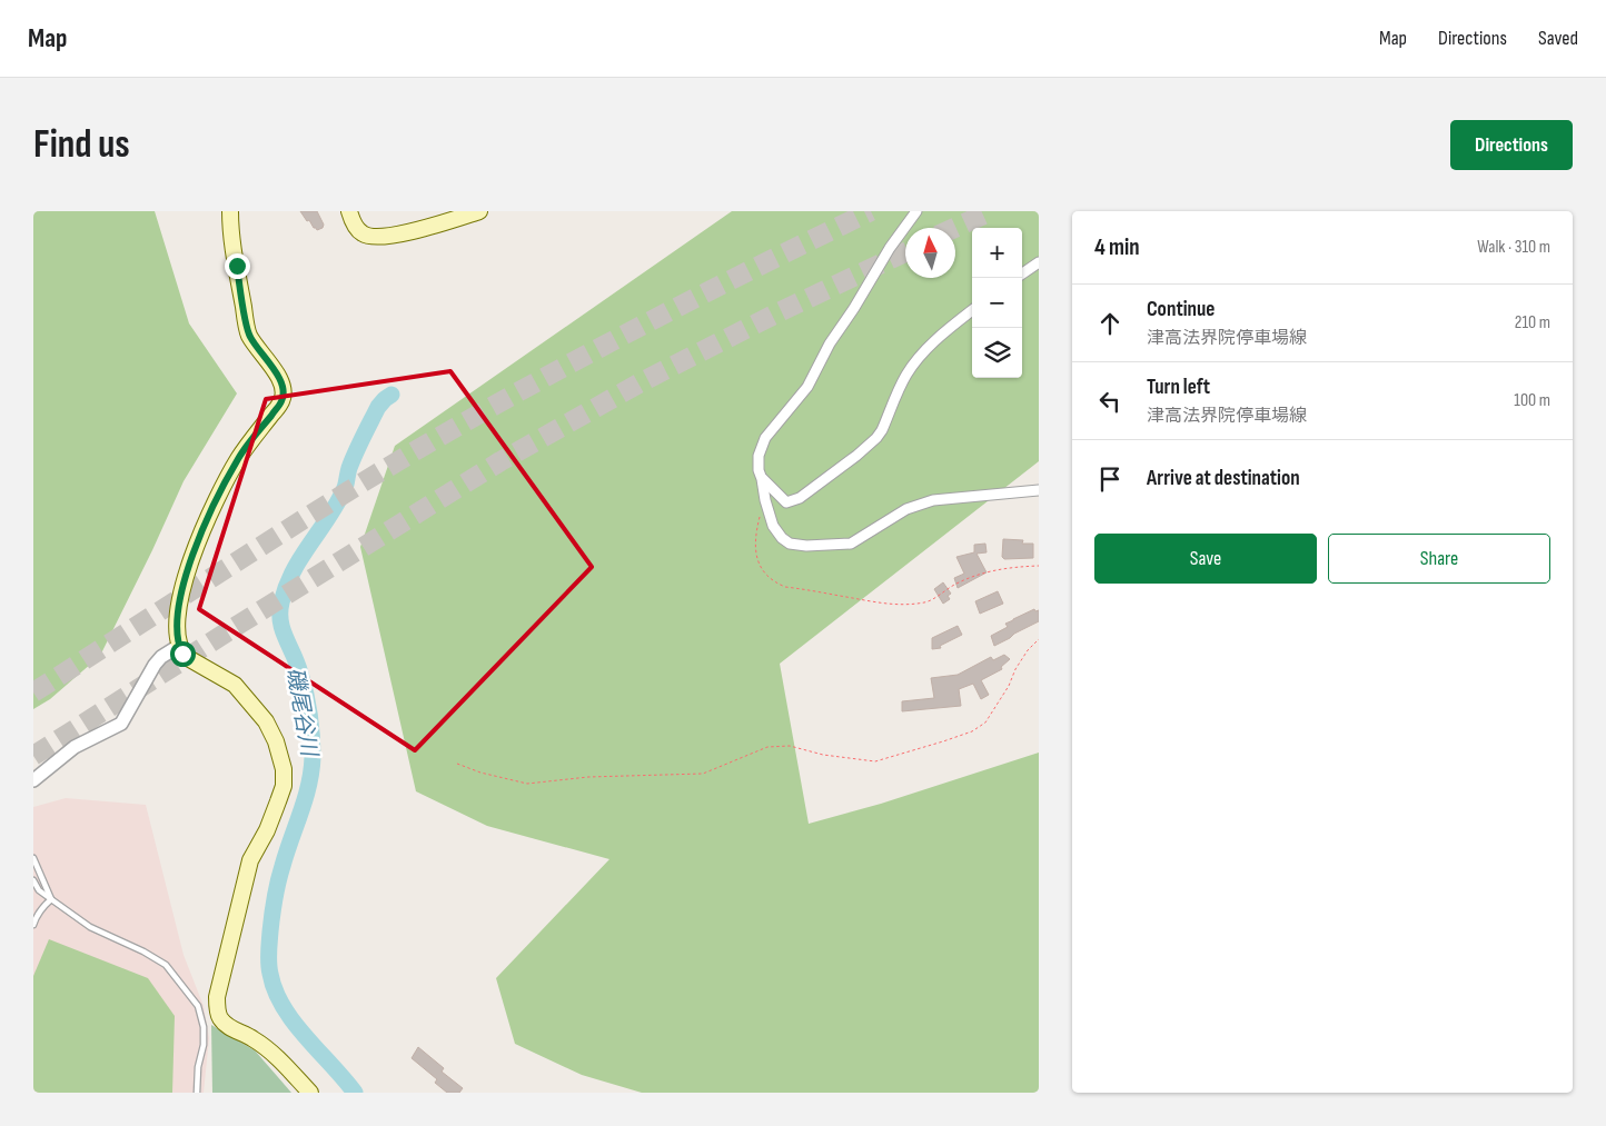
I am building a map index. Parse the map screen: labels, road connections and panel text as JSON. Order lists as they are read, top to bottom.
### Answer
{
  "water": ["磯尾谷川"],
  "north": "top",
  "page": {
    "header": "Map",
    "nav": ["Map", "Directions", "Saved"],
    "buttons": [
      "Directions",
      ["Save", "Share"]
    ],
    "title": "Find us",
    "heading": ["4 min", "Walk · 310 m"],
    "map_buttons": ["+", "−"],
    "list": [
      ["Continue", "津高法界院停車場線", "210 m"],
      ["Turn left", "津高法界院停車場線", "100 m"],
      "Arrive at destination"
    ]
  }
}
